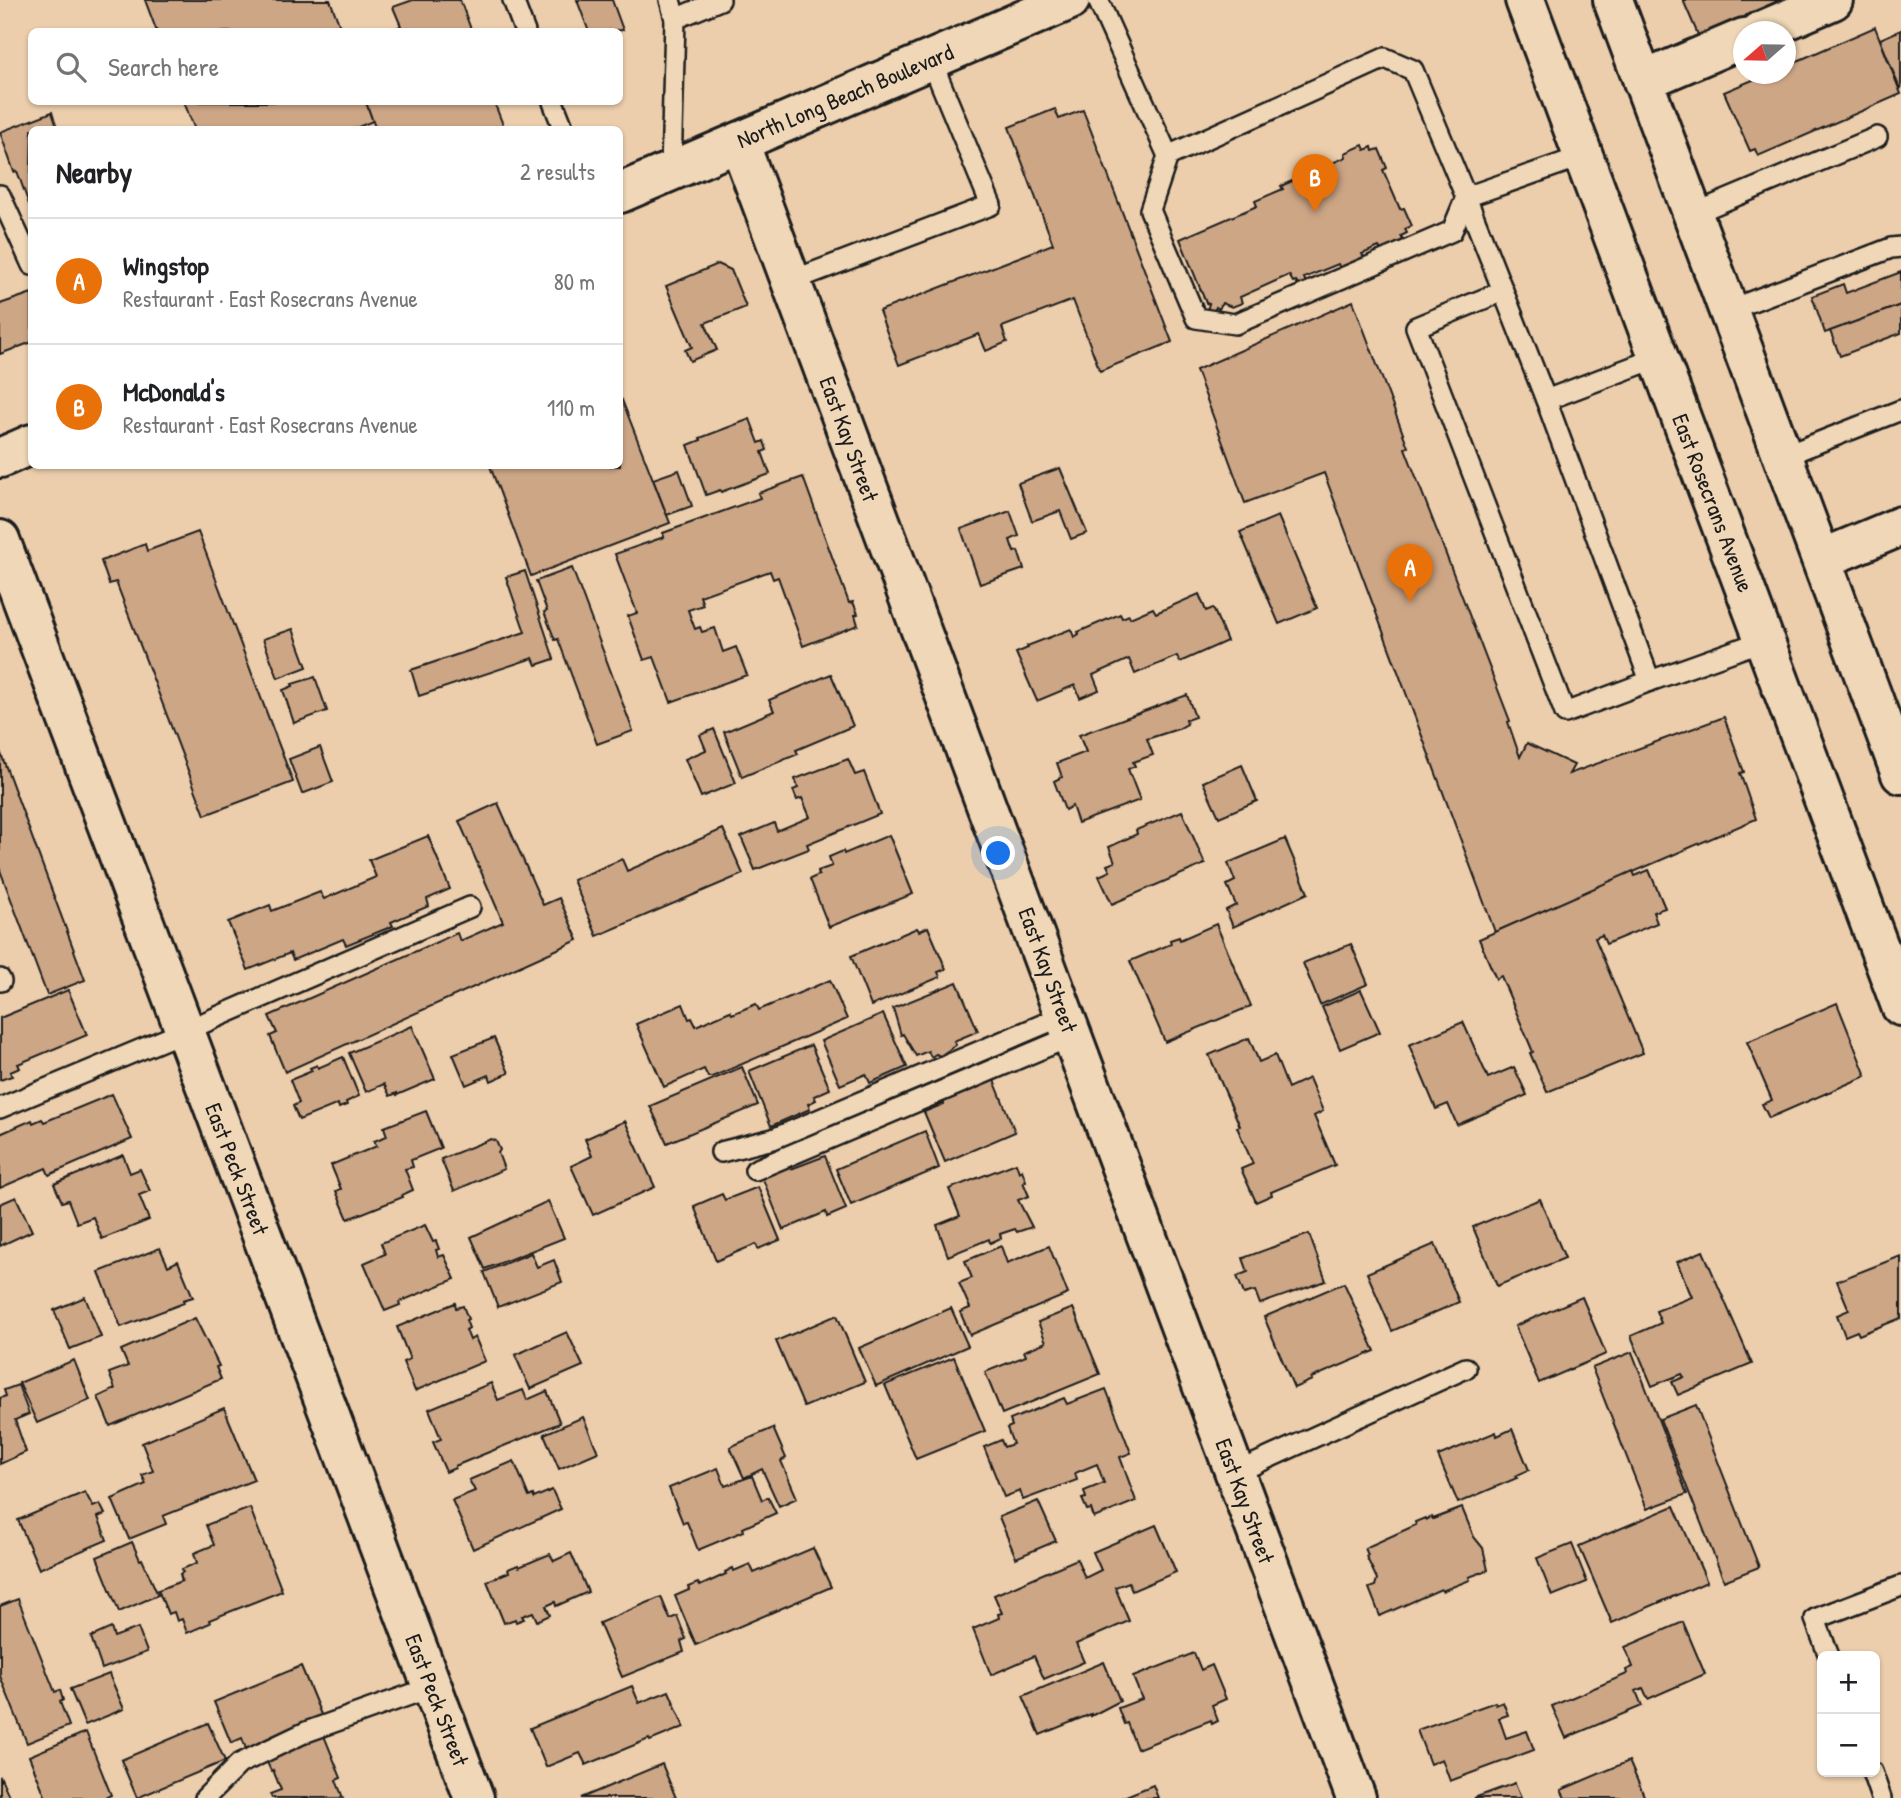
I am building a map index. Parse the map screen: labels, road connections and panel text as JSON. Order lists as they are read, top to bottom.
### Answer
{
  "streets": {
    "street": [
      "North Long Beach Boulevard",
      "East Kay Street",
      "East Rosecrans Avenue",
      "East Peck Street"
    ]
  },
  "crossings": [
    ["North Long Beach Boulevard", "East Kay Street"]
  ],
  "north": "left",
  "page": {
    "search": "Search here",
    "heading": ["Nearby", "2 results"],
    "pins": ["B", "A"],
    "list": [
      {
        "mark": "A",
        "name": "Wingstop",
        "note": "Restaurant · East Rosecrans Avenue",
        "value": "80 m"
      },
      {
        "mark": "B",
        "name": "McDonald's",
        "note": "Restaurant · East Rosecrans Avenue",
        "value": "110 m"
      }
    ],
    "map_buttons": ["+", "−"]
  }
}
